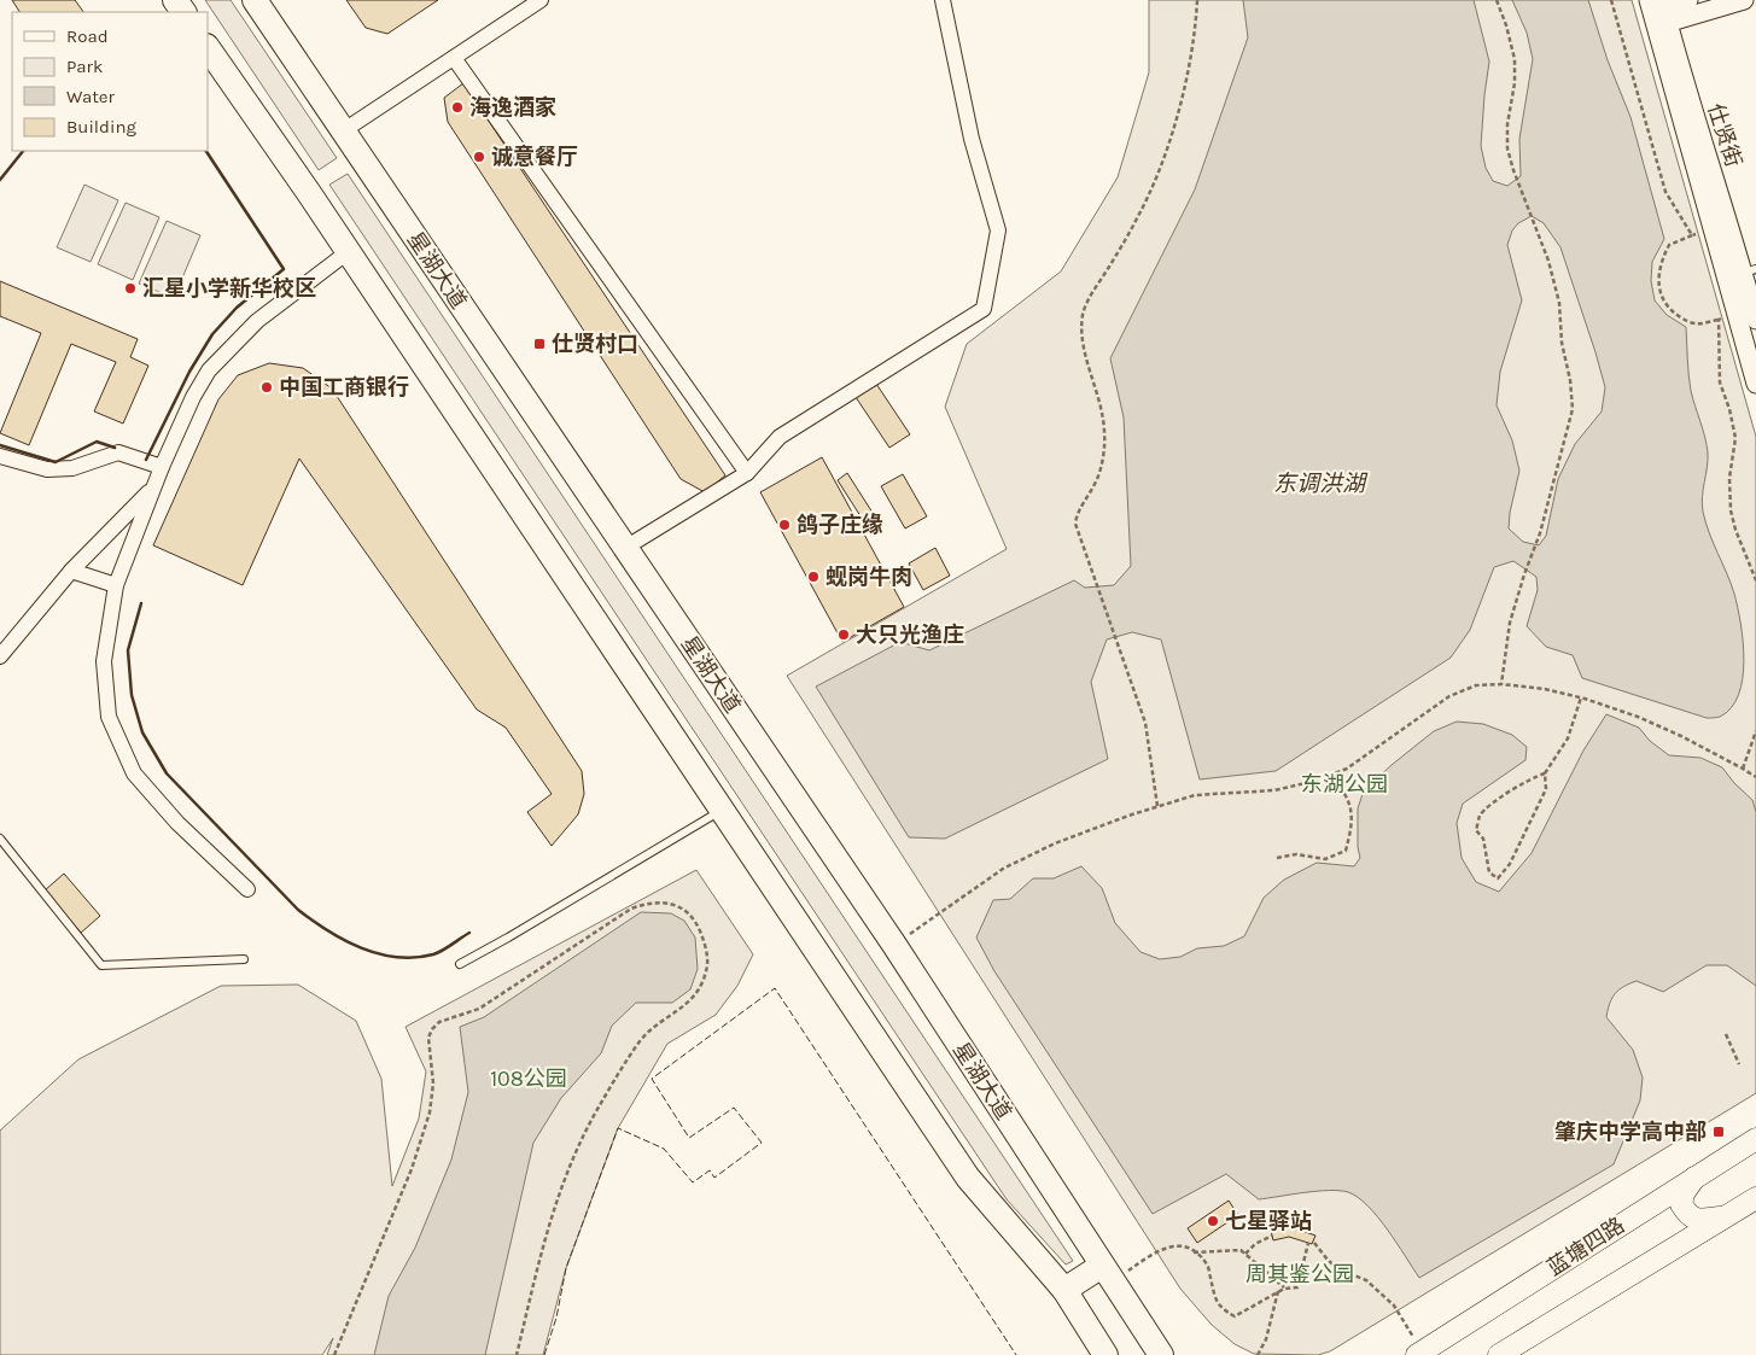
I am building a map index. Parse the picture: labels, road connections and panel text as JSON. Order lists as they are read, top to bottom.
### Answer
{
  "streets": {
    "main road": ["星湖大道", "蓝塘四路"],
    "street": ["仕贤街"]
  },
  "water": ["东调洪湖"],
  "parks": ["东湖公园", "108公园", "周其鉴公园"],
  "places": {
    "other": [
      "海逸酒家",
      "诚意餐厅",
      "汇星小学新华校区",
      "中国工商银行",
      "鸽子庄缘",
      "蚬岗牛肉",
      "大只光渔庄",
      "七星驿站"
    ],
    "transit": ["仕贤村口", "肇庆中学高中部"]
  },
  "legend": [
    "Road",
    "Park",
    "Water",
    "Building"
  ]
}
